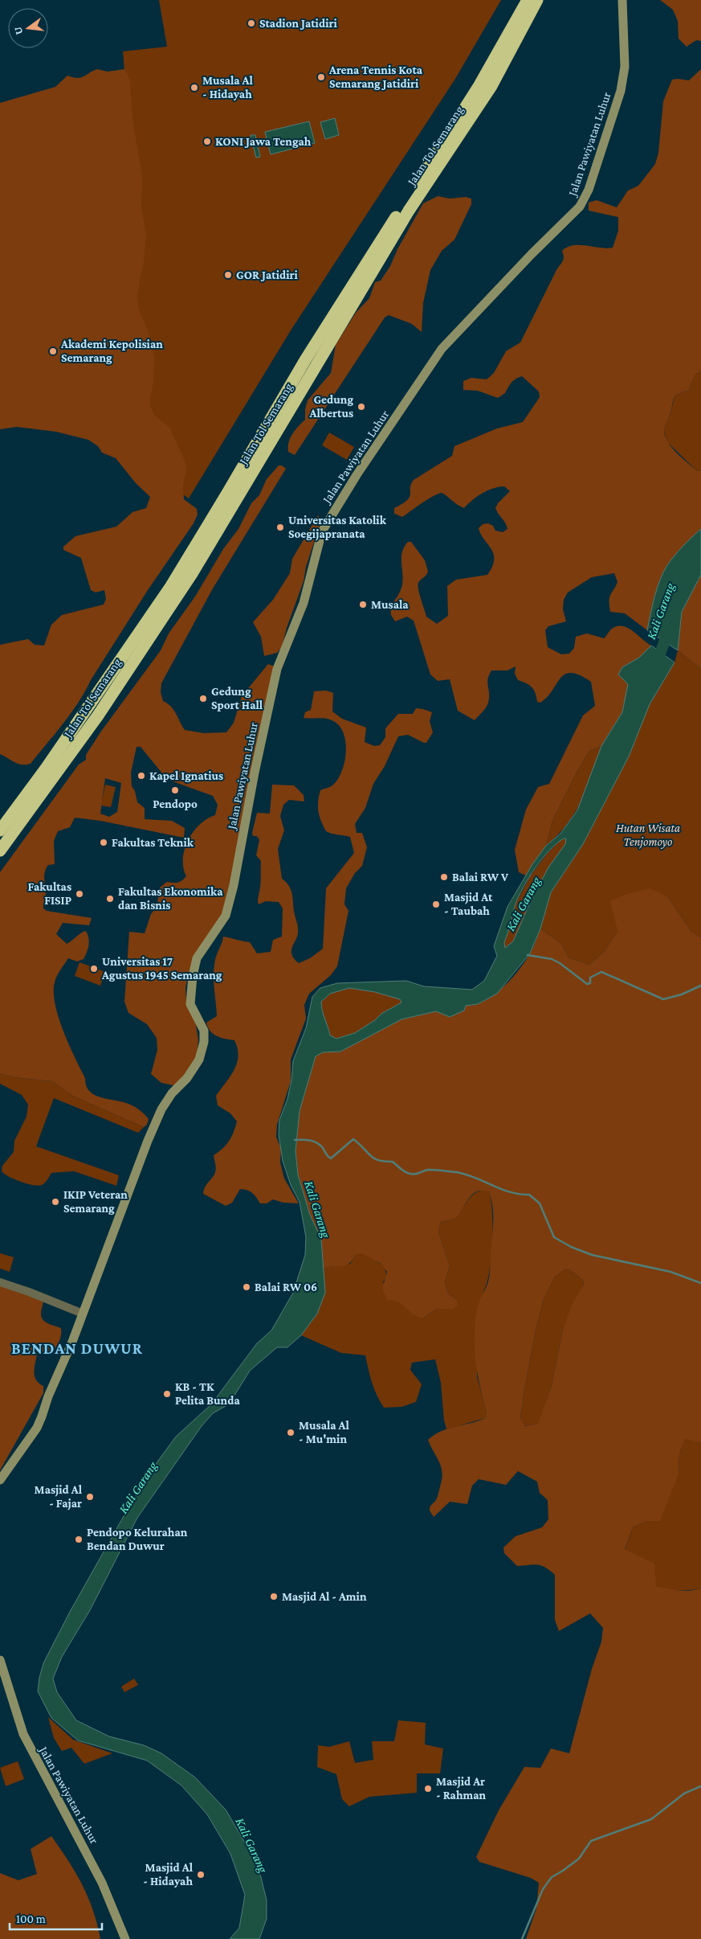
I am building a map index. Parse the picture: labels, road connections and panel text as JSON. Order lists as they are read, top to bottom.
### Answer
{
  "streets": {
    "highway": ["Jalan Tol Semarang"],
    "main road": ["Jalan Pawiyatan Luhur"]
  },
  "districts": ["BENDAN DUWUR"],
  "water": ["Kali Garang"],
  "parks": ["Hutan Wisata Tenjomoyo"],
  "places": [
    "Stadion Jatidiri",
    "Arena Tennis Kota Semarang Jatidiri",
    "Musala Al - Hidayah",
    "KONI Jawa Tengah",
    "GOR Jatidiri",
    "Akademi Kepolisian Semarang",
    "Gedung Albertus",
    "Universitas Katolik Soegijapranata",
    "Musala",
    "Gedung Sport Hall",
    "Kapel Ignatius",
    "Pendopo",
    "Fakultas Teknik",
    "Balai RW V",
    "Fakultas FISIP",
    "Fakultas Ekonomika dan Bisnis",
    "Masjid At - Taubah",
    "Universitas 17 Agustus 1945 Semarang",
    "IKIP Veteran Semarang",
    "Balai RW 06",
    "KB - TK Pelita Bunda",
    "Musala Al - Mu'min",
    "Masjid Al - Fajar",
    "Pendopo Kelurahan Bendan Duwur",
    "Masjid Al - Amin",
    "Masjid Ar - Rahman",
    "Masjid Al - Hidayah"
  ],
  "scale_bar": "100 m",
  "north": "left"
}
